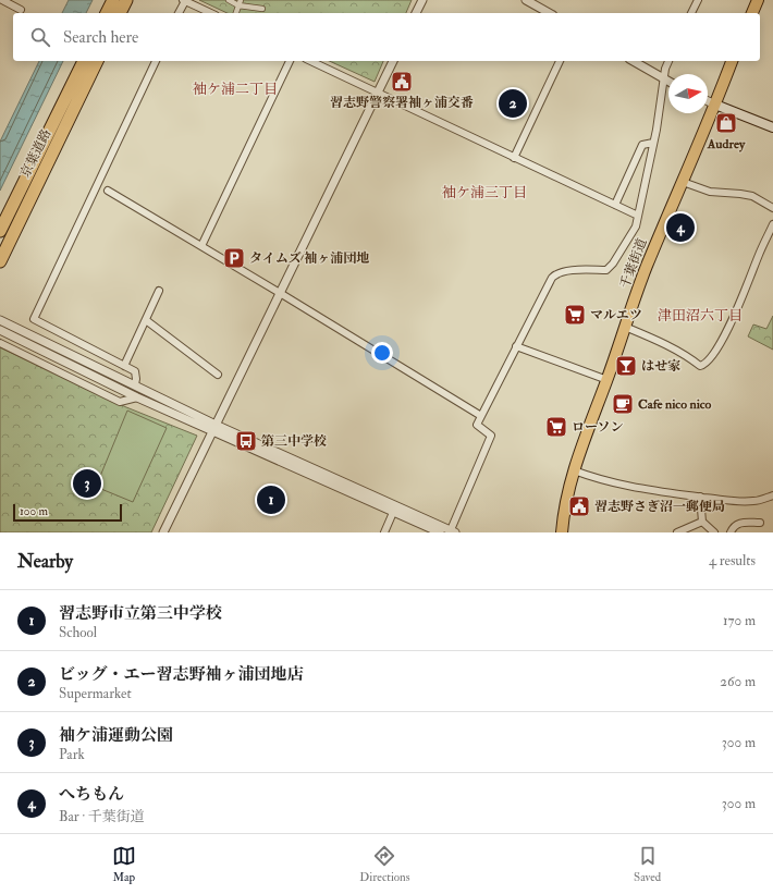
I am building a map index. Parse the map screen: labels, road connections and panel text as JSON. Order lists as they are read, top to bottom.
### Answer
{
  "streets": {
    "highway": ["京葉道路", "千葉街道"]
  },
  "districts": ["袖ケ浦二丁目", "袖ケ浦三丁目", "津田沼六丁目"],
  "places": {
    "public building": ["習志野警察署袖ヶ浦交番", "習志野さぎ沼一郵便局"],
    "shop": ["Audrey"],
    "parking": ["タイムズ 袖ヶ浦団地"],
    "supermarket": ["マルエツ", "ローソン"],
    "bar": ["はせ家"],
    "cafe": ["Cafe nico nico"],
    "bus stop": ["第三中学校"]
  },
  "scale_bar": "100 m",
  "north": "right",
  "page": {
    "search": "Search here",
    "pins": [
      "2",
      "4",
      "3",
      "1"
    ],
    "scale": "100 m",
    "heading": ["Nearby", "4 results"],
    "list": [
      {
        "mark": "1",
        "name": "習志野市立第三中学校",
        "note": "School",
        "value": "170 m"
      },
      {
        "mark": "2",
        "name": "ビッグ・エー習志野袖ヶ浦団地店",
        "note": "Supermarket",
        "value": "260 m"
      },
      {
        "mark": "3",
        "name": "袖ケ浦運動公園",
        "note": "Park",
        "value": "300 m"
      },
      {
        "mark": "4",
        "name": "へちもん",
        "note": "Bar · 千葉街道",
        "value": "300 m"
      }
    ],
    "nav": ["Map", "Directions", "Saved"]
  }
}
